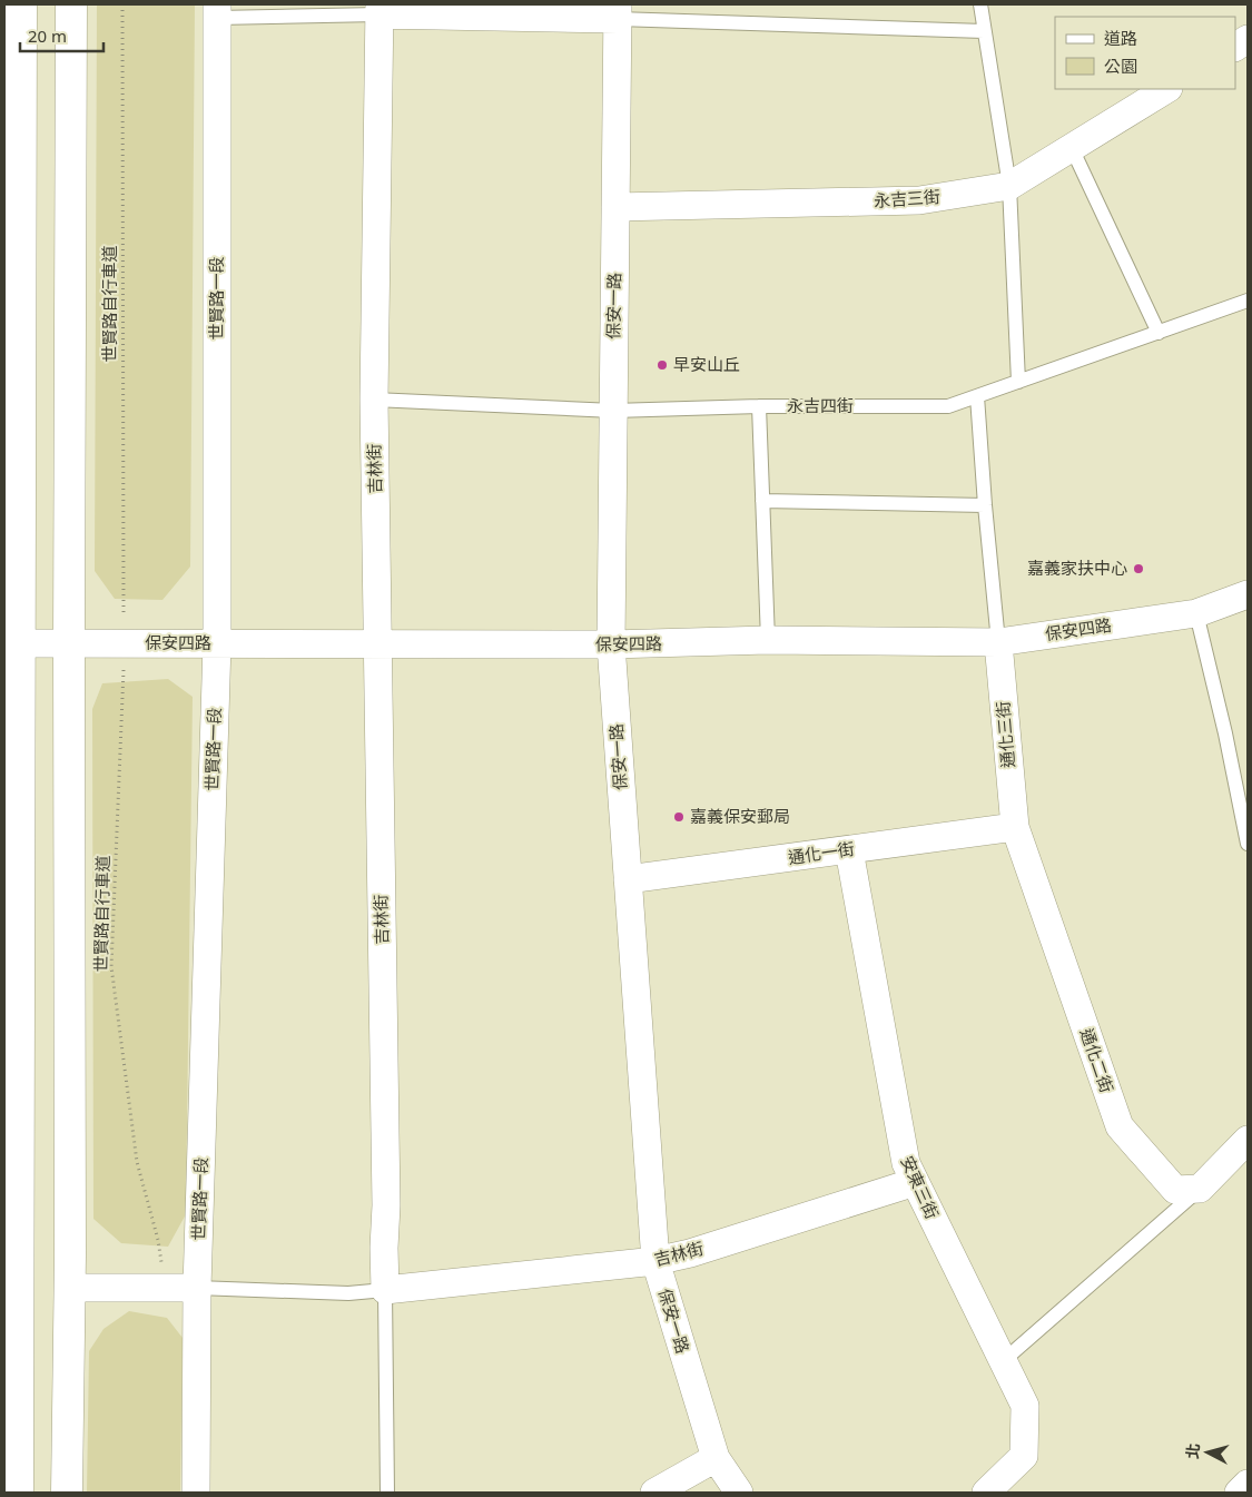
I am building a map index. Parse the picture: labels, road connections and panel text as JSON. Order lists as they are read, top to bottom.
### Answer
{
  "streets": {
    "street": [
      "永吉三街",
      "世賢路一段",
      "保安一路",
      "吉林街",
      "保安四路",
      "通化三街",
      "通化一街",
      "通化二街",
      "安東三街"
    ],
    "lane": ["永吉四街"],
    "path": ["世賢路自行車道"]
  },
  "crossings": [
    ["永吉三街", "保安一路"],
    ["世賢路一段", "保安四路"],
    ["保安一路", "永吉四街"],
    ["保安一路", "吉林街"],
    ["保安一路", "保安四路"],
    ["保安一路", "通化一街"],
    ["永吉四街", "吉林街"],
    ["吉林街", "保安四路"],
    ["吉林街", "安東三街"],
    ["保安四路", "通化三街"],
    ["通化三街", "通化一街"],
    ["通化三街", "通化二街"],
    ["通化一街", "通化二街"],
    ["通化一街", "安東三街"]
  ],
  "places": ["早安山丘", "嘉義家扶中心", "嘉義保安郵局"],
  "legend": ["道路", "公園"],
  "scale_bar": "20 m",
  "north": "left"
}
